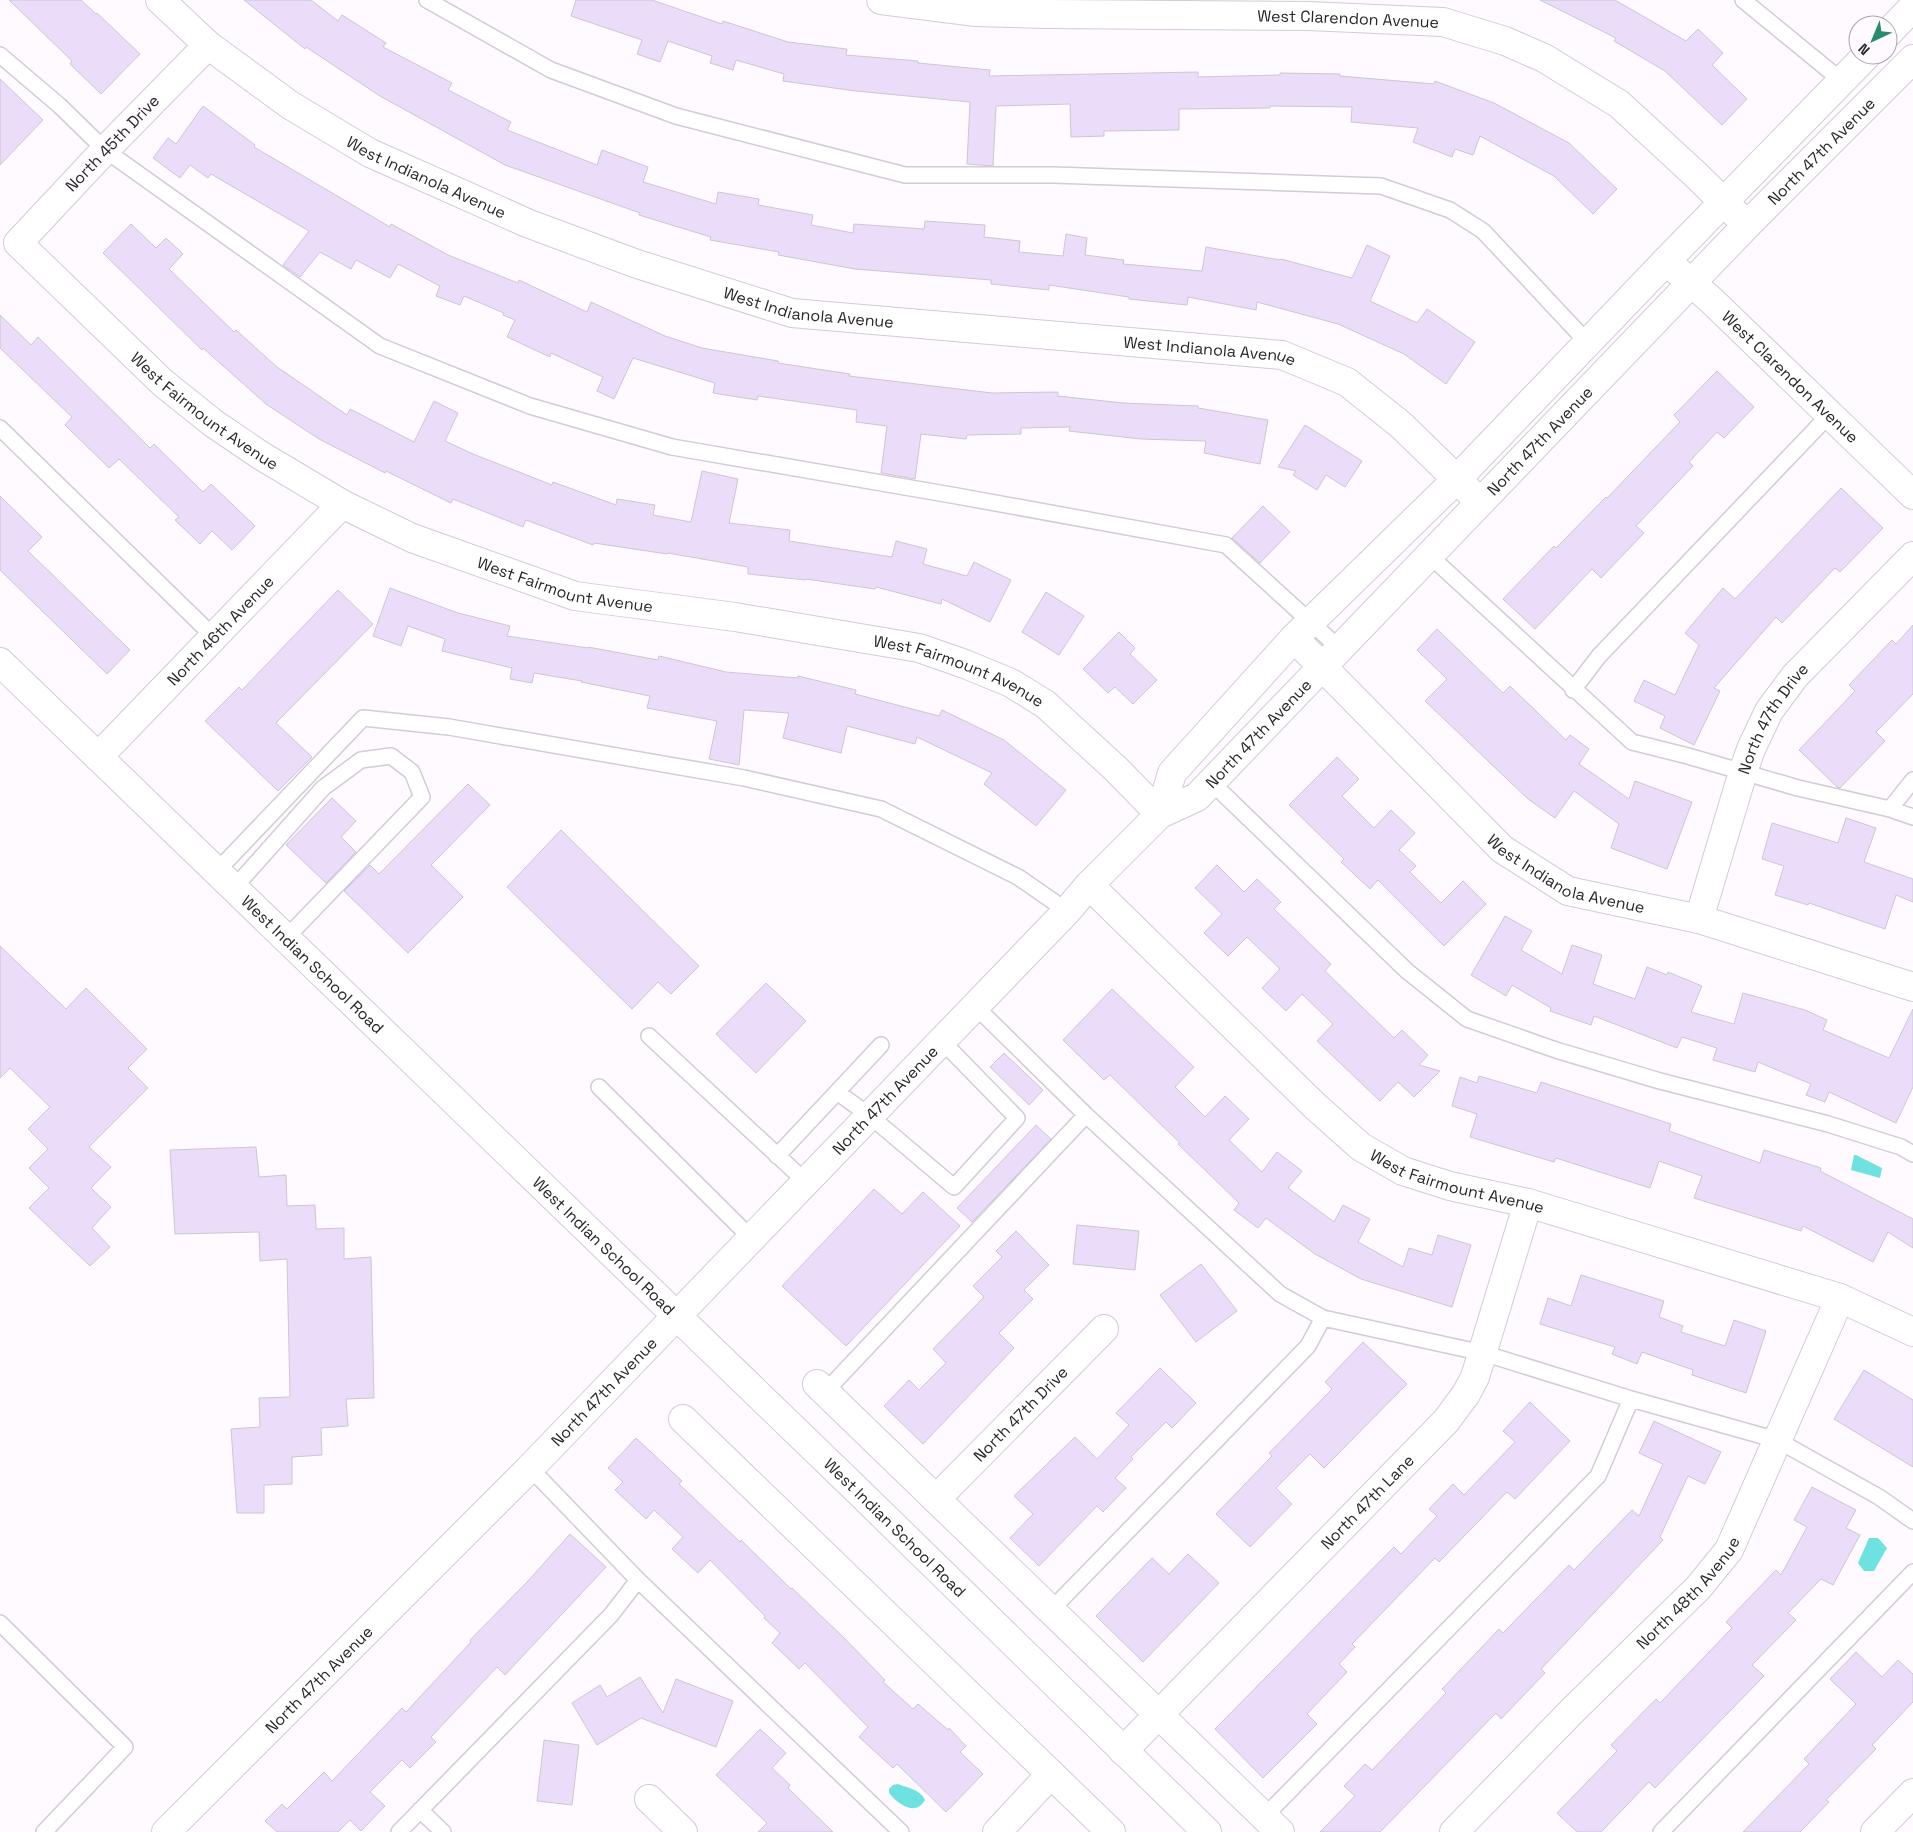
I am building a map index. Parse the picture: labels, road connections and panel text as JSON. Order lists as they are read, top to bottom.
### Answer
{
  "streets": {
    "street": [
      "West Clarendon Avenue",
      "North 45th Drive",
      "North 47th Avenue",
      "West Indianola Avenue",
      "West Fairmount Avenue",
      "North 46th Avenue",
      "North 47th Drive",
      "West Indian School Road",
      "North 47th Lane",
      "North 48th Avenue"
    ]
  },
  "crossings": [
    ["West Clarendon Avenue", "North 47th Avenue"],
    ["North 45th Drive", "West Indianola Avenue"],
    ["North 45th Drive", "West Fairmount Avenue"],
    ["North 47th Avenue", "West Indianola Avenue"],
    ["North 47th Avenue", "West Fairmount Avenue"],
    ["North 47th Avenue", "West Indian School Road"],
    ["West Indianola Avenue", "North 47th Drive"],
    ["West Fairmount Avenue", "North 46th Avenue"],
    ["West Fairmount Avenue", "North 47th Lane"],
    ["West Fairmount Avenue", "North 48th Avenue"],
    ["North 46th Avenue", "West Indian School Road"],
    ["West Indian School Road", "North 47th Lane"]
  ],
  "north": "bottom left"
}
